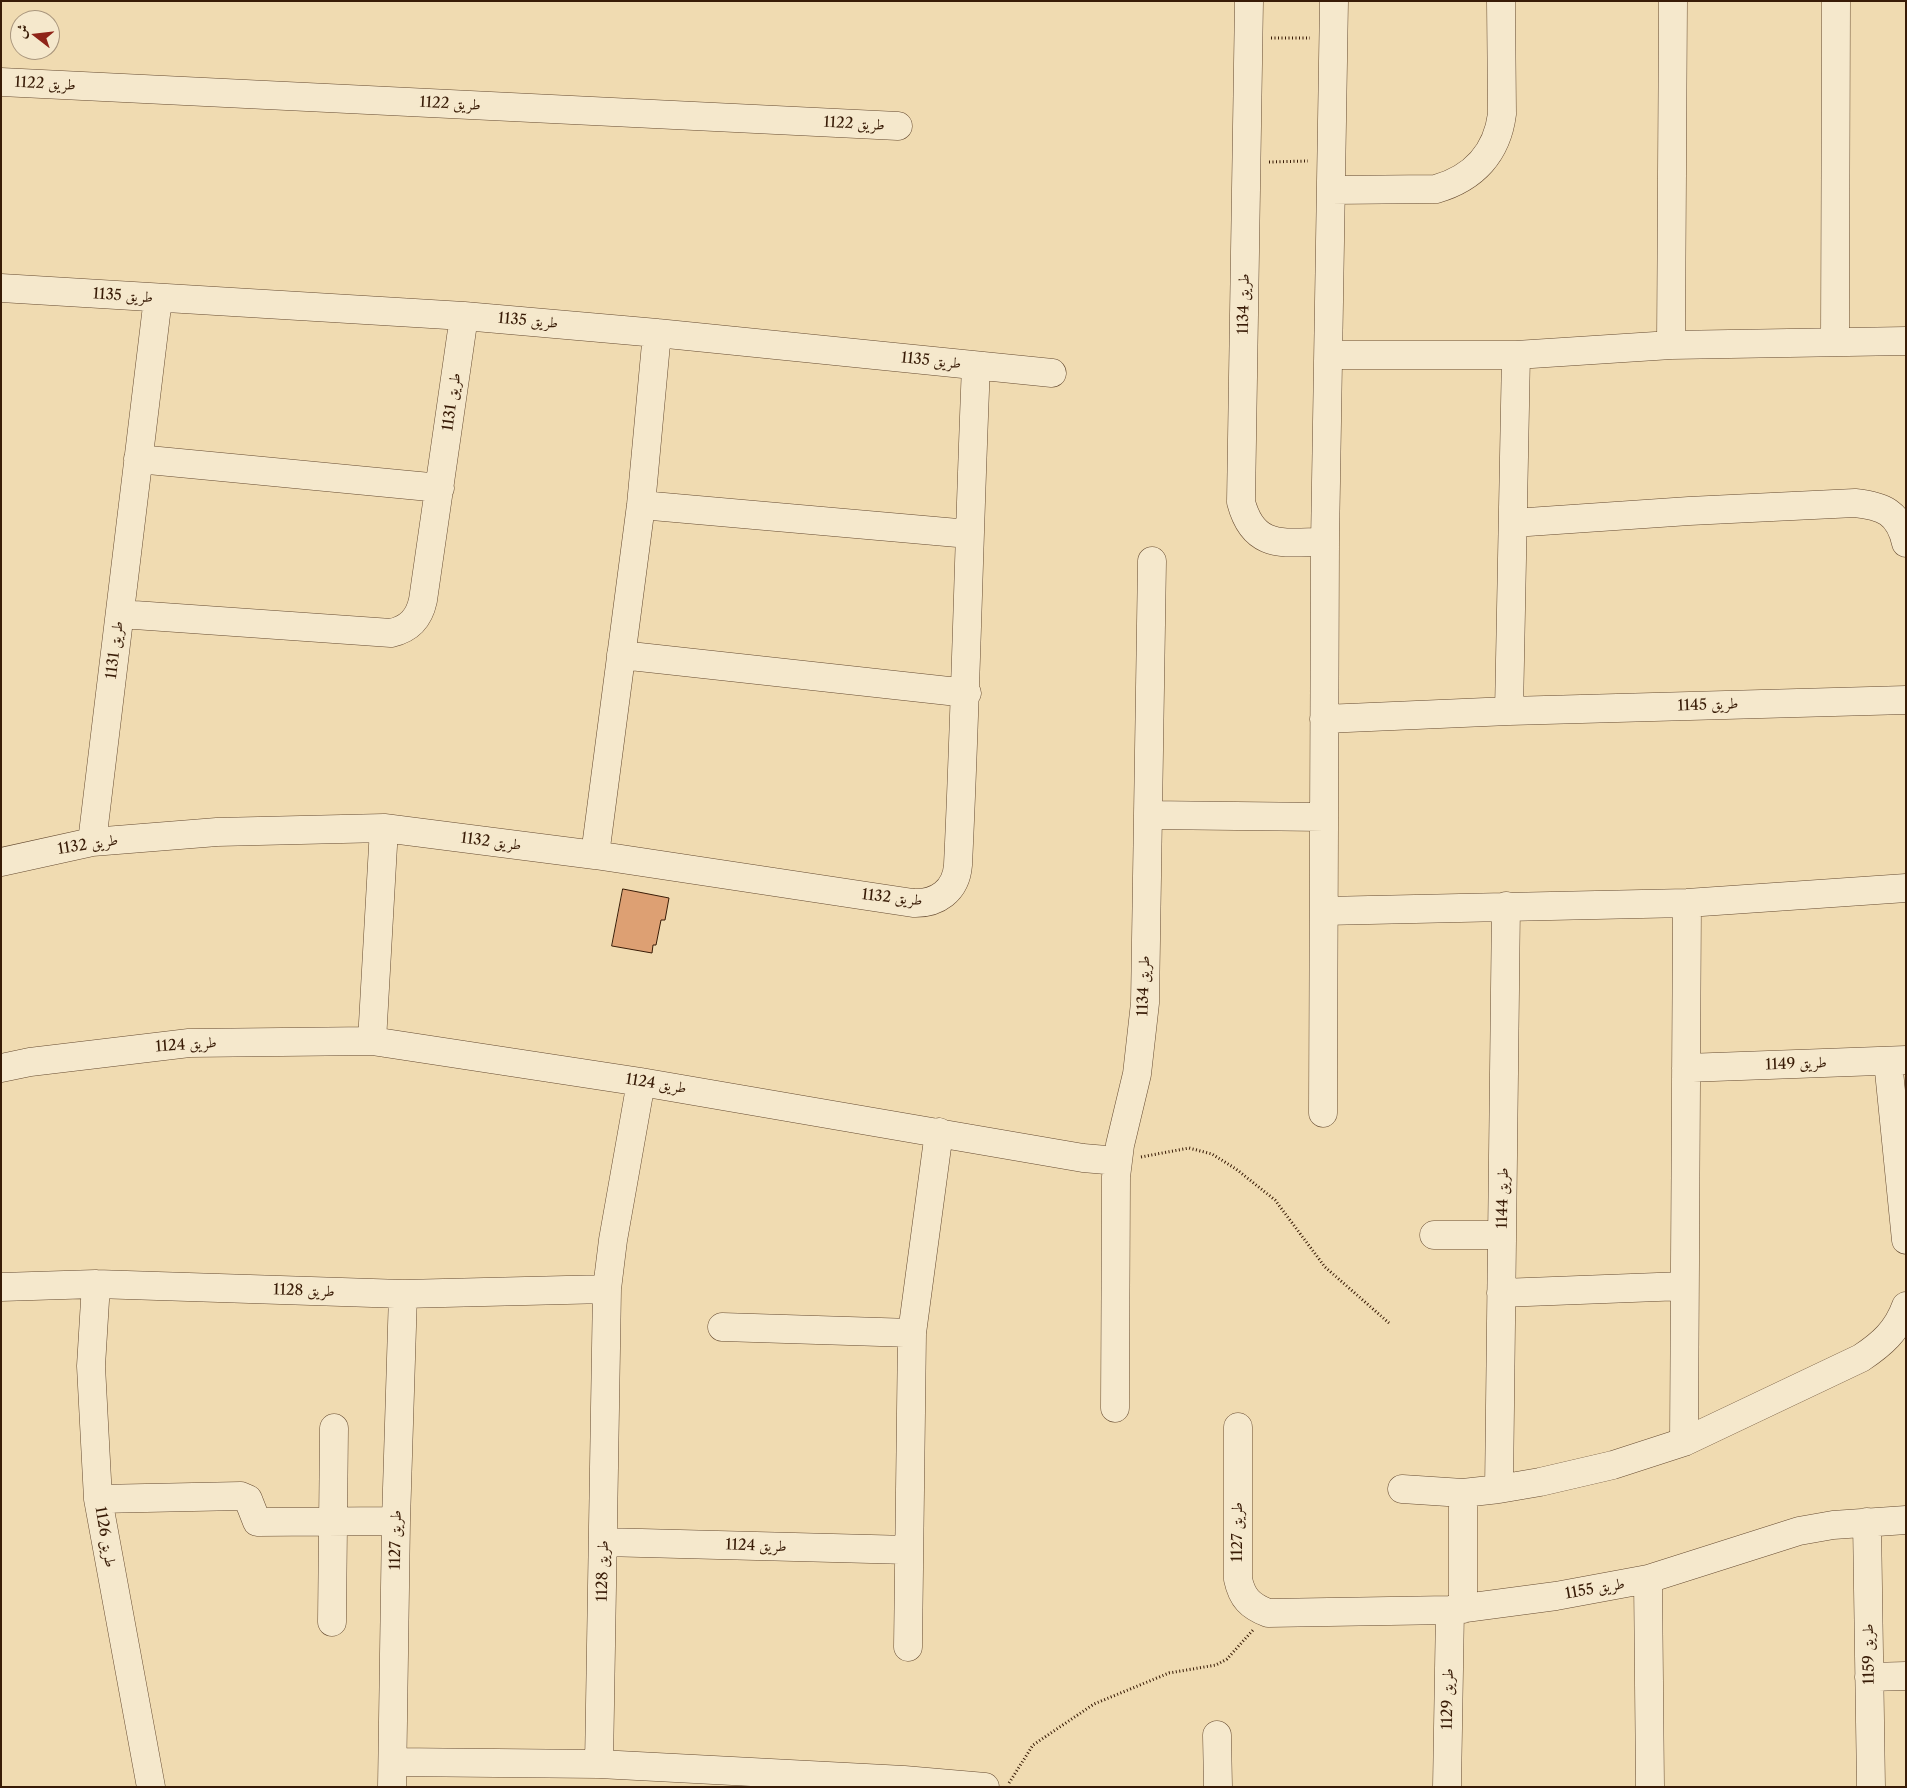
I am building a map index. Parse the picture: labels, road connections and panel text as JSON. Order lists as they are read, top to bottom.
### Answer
{
  "streets": {
    "street": [
      "طريق 1122",
      "طريق 1135",
      "طريق 1134",
      "طريق 1131",
      "طريق 1145",
      "طريق 1132",
      "طريق 1124",
      "طريق 1149",
      "طريق 1144",
      "طريق 1128",
      "طريق 1127",
      "طريق 1126",
      "طريق 1155",
      "طريق 1159",
      "طريق 1129"
    ]
  },
  "crossings": [
    ["طريق 1135", "طريق 1131"],
    ["طريق 1135", "طريق 1132"],
    ["طريق 1134", "طريق 1124"],
    ["طريق 1131", "طريق 1132"],
    ["طريق 1124", "طريق 1128"],
    ["طريق 1128", "طريق 1127"],
    ["طريق 1128", "طريق 1126"],
    ["طريق 1127", "طريق 1155"],
    ["طريق 1155", "طريق 1159"],
    ["طريق 1155", "طريق 1129"]
  ],
  "north": "left"
}
